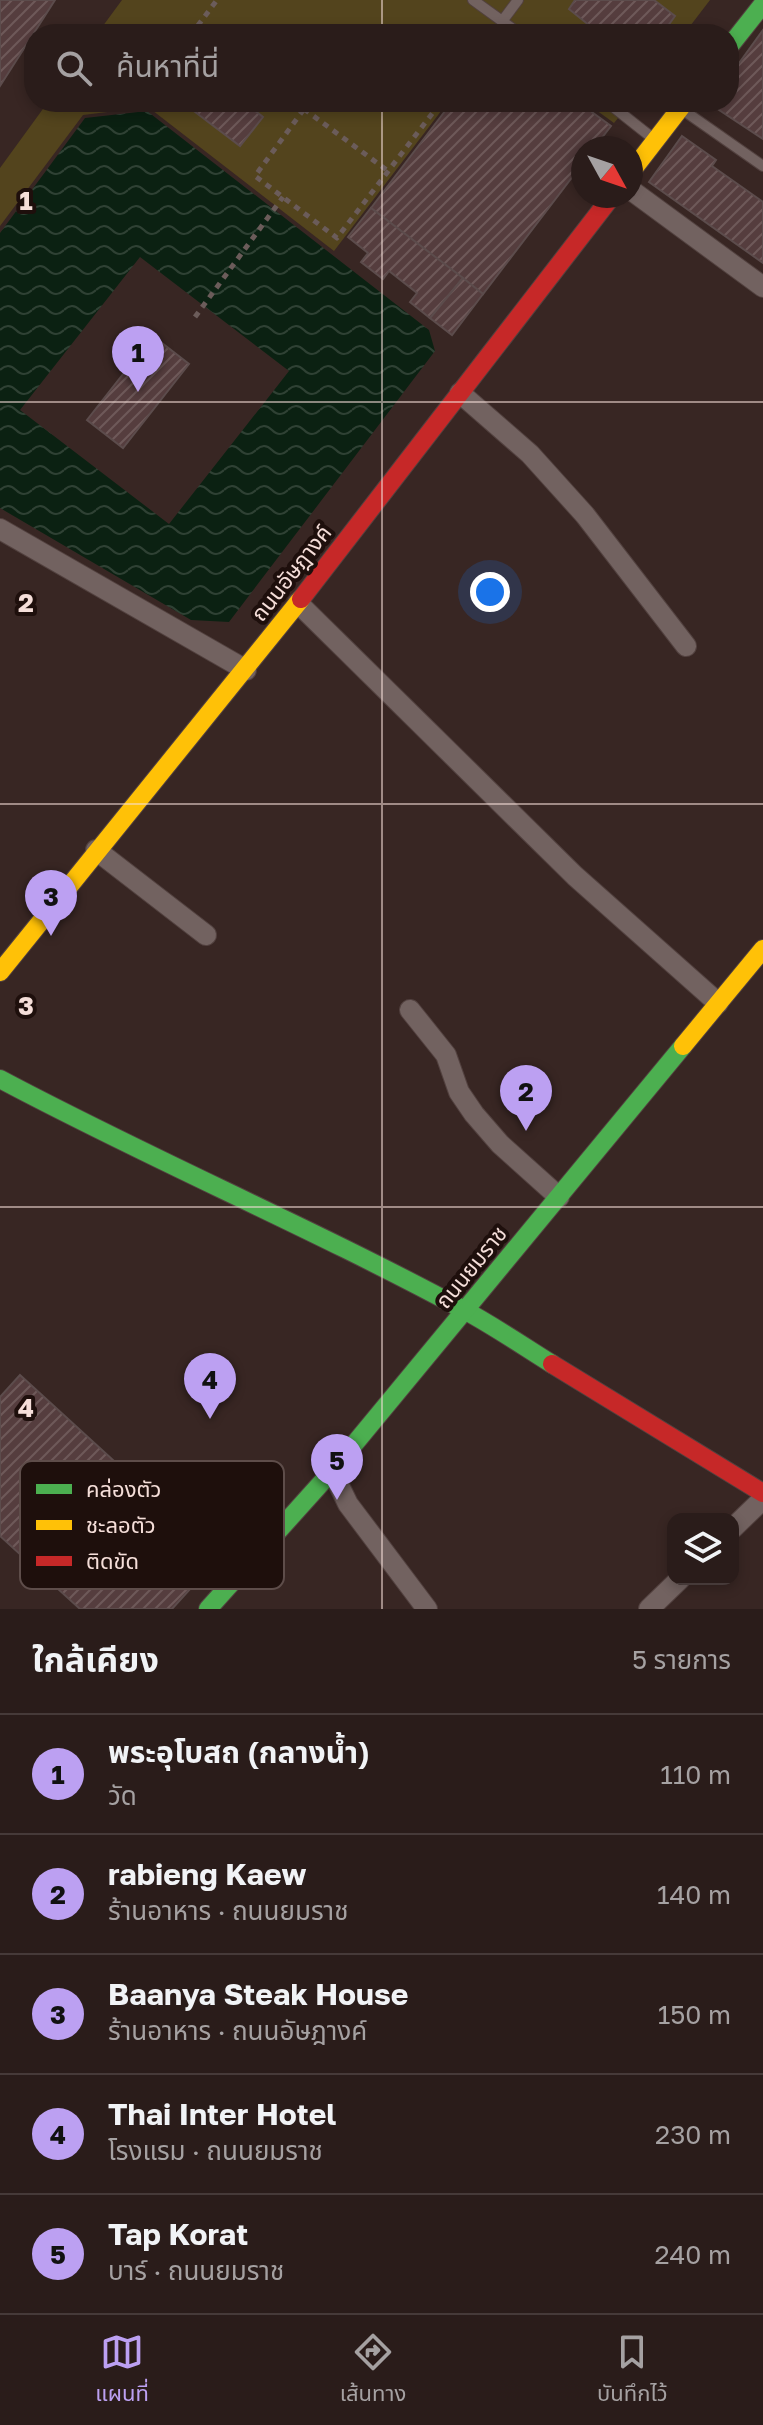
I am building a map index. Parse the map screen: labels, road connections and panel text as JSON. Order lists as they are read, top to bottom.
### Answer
{
  "streets": {
    "street": ["ถนนอัษฎางค์", "ถนนยมราช"]
  },
  "legend": ["คล่องตัว", "ชะลอตัว", "ติดขัด"],
  "north": "bottom right",
  "page": {
    "search": "ค้นหาที่นี่",
    "pins": [
      "1",
      "3",
      "2",
      "4",
      "5"
    ],
    "heading": ["ใกล้เคียง", "5 รายการ"],
    "list": [
      {
        "mark": "1",
        "name": "พระอุโบสถ (กลางน้ำ)",
        "note": "วัด",
        "value": "110 m"
      },
      {
        "mark": "2",
        "name": "rabieng Kaew",
        "note": "ร้านอาหาร · ถนนยมราช",
        "value": "140 m"
      },
      {
        "mark": "3",
        "name": "Baanya Steak House",
        "note": "ร้านอาหาร · ถนนอัษฎางค์",
        "value": "150 m"
      },
      {
        "mark": "4",
        "name": "Thai Inter Hotel",
        "note": "โรงแรม · ถนนยมราช",
        "value": "230 m"
      },
      {
        "mark": "5",
        "name": "Tap Korat",
        "note": "บาร์ · ถนนยมราช",
        "value": "240 m"
      }
    ],
    "nav": ["แผนที่", "เส้นทาง", "บันทึกไว้"]
  },
  "grid": {
    "rows": [
      "1",
      "2",
      "3",
      "4"
    ]
  }
}
